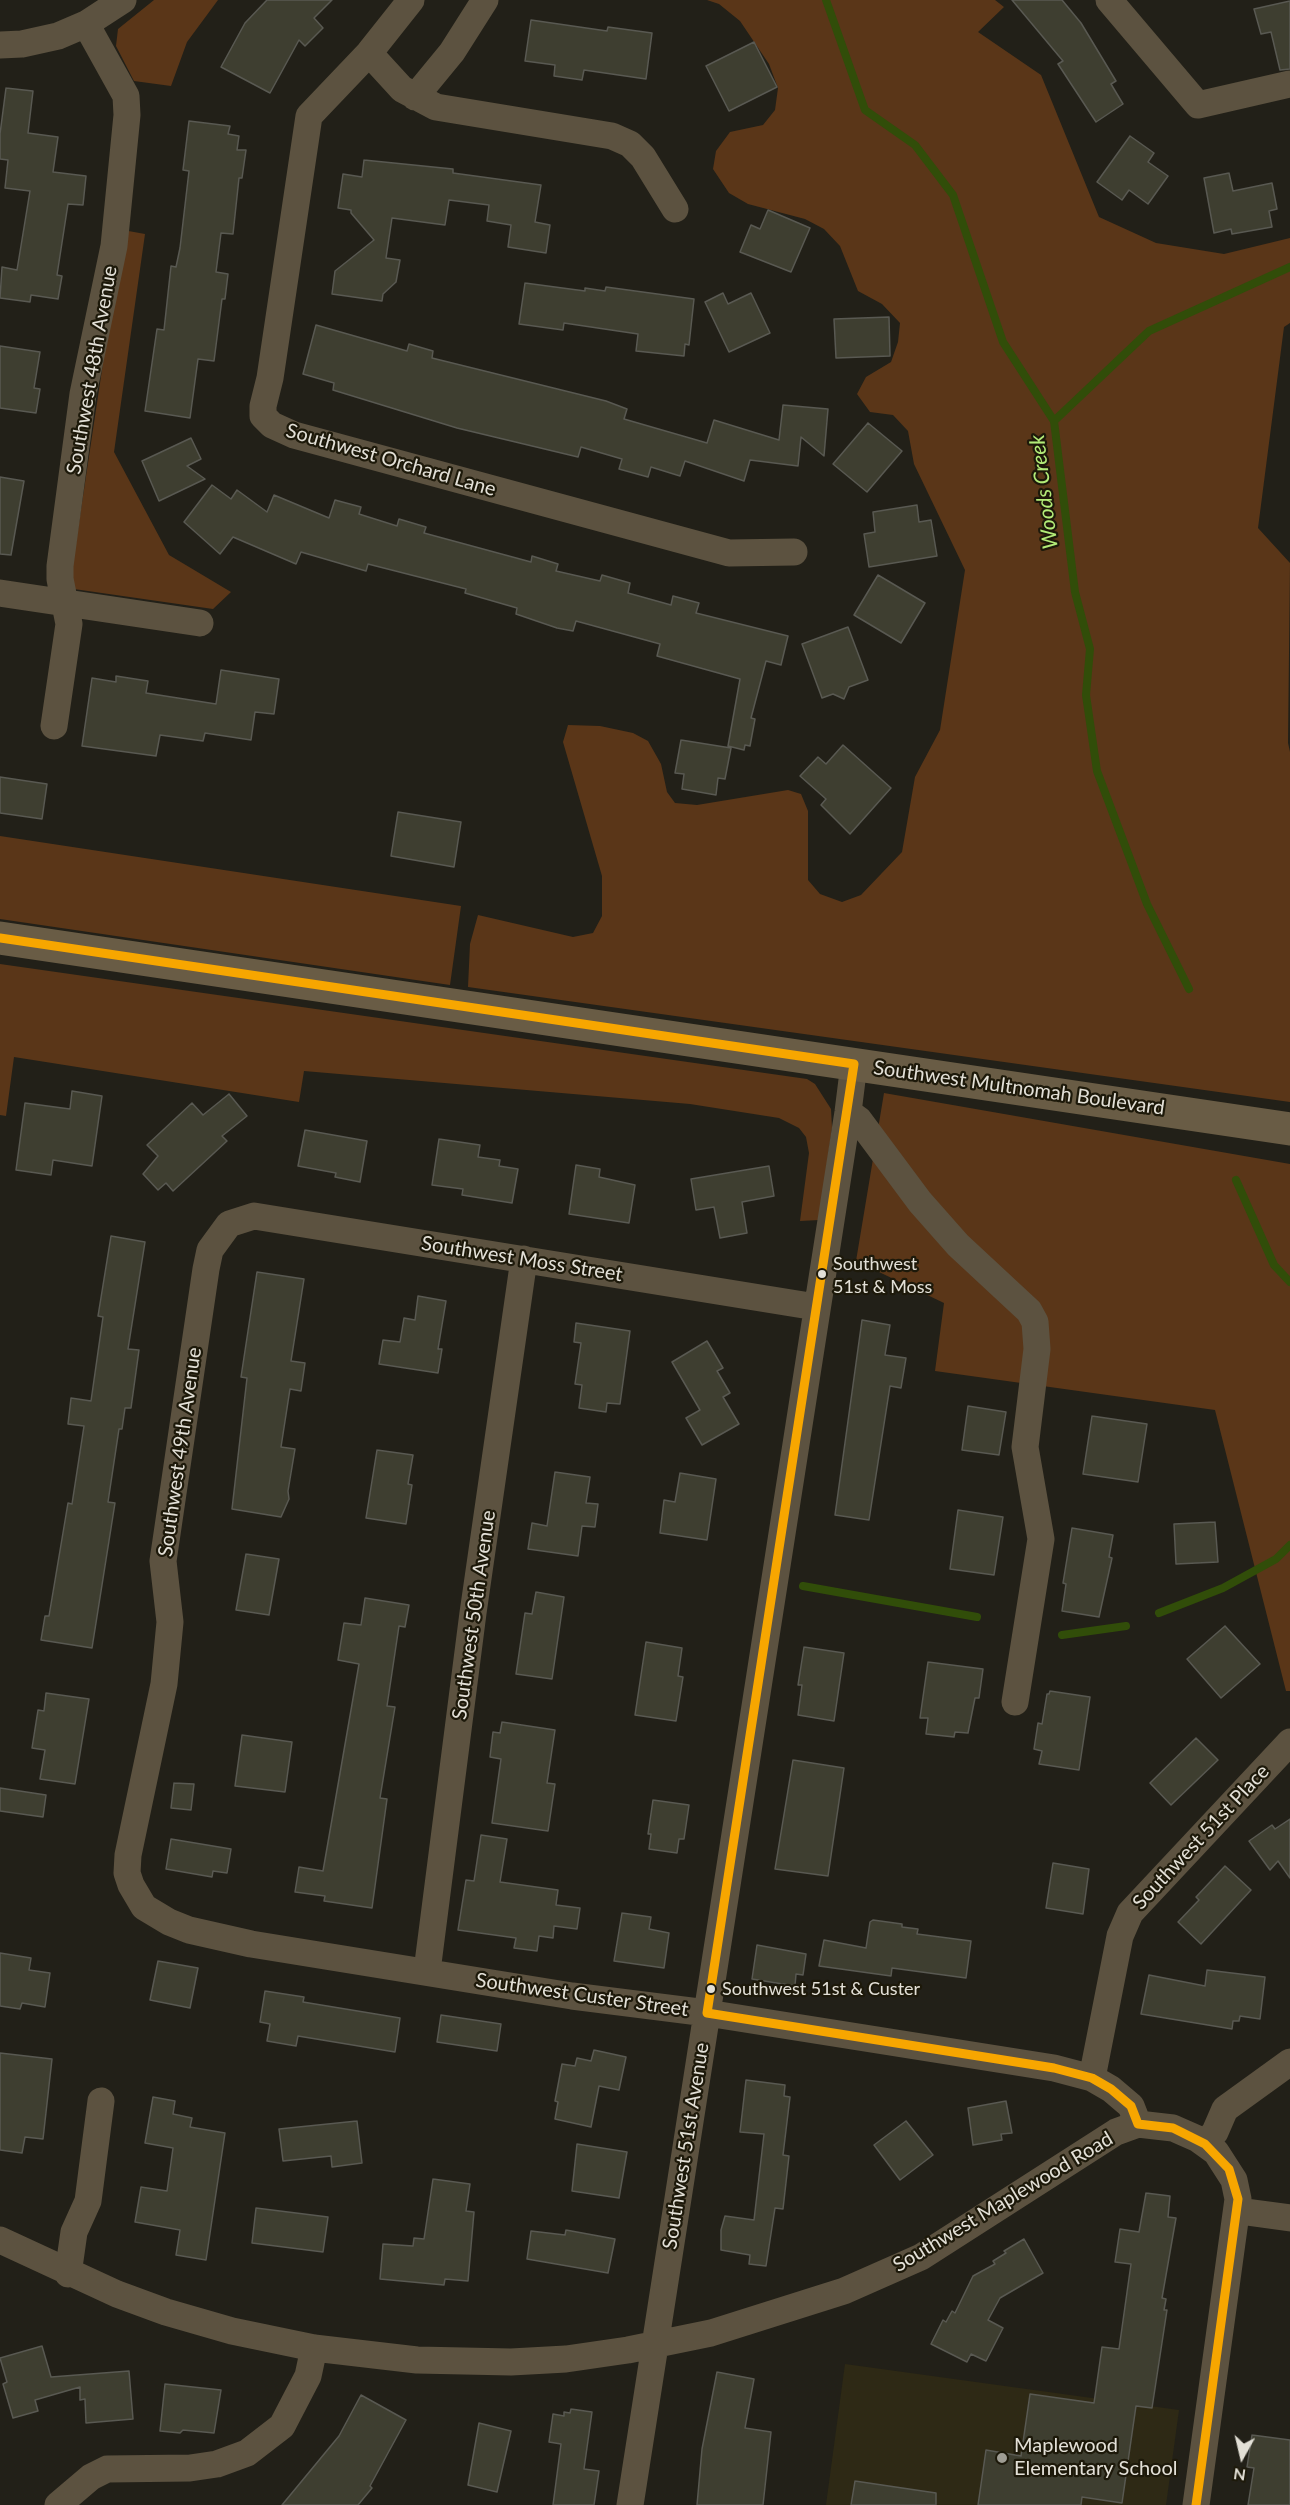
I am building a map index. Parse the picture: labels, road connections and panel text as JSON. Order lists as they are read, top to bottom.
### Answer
{
  "streets": {
    "main road": ["Southwest Multnomah Boulevard"],
    "street": [
      "Southwest 48th Avenue",
      "Southwest Orchard Lane",
      "Southwest Moss Street",
      "Southwest 49th Avenue",
      "Southwest 50th Avenue",
      "Southwest 51st Place",
      "Southwest Custer Street",
      "Southwest 51st Avenue",
      "Southwest Maplewood Road"
    ]
  },
  "crossings": [
    ["Southwest Multnomah Boulevard", "Southwest 51st Avenue"],
    ["Southwest Moss Street", "Southwest 49th Avenue"],
    ["Southwest Moss Street", "Southwest 50th Avenue"],
    ["Southwest Moss Street", "Southwest 51st Avenue"],
    ["Southwest 49th Avenue", "Southwest Custer Street"],
    ["Southwest 50th Avenue", "Southwest Custer Street"],
    ["Southwest 51st Place", "Southwest Custer Street"],
    ["Southwest Custer Street", "Southwest 51st Avenue"],
    ["Southwest Custer Street", "Southwest Maplewood Road"],
    ["Southwest 51st Avenue", "Southwest Maplewood Road"]
  ],
  "water": ["Woods Creek"],
  "places": ["Southwest 51st & Moss", "Southwest 51st & Custer", "Maplewood Elementary School"],
  "north": "bottom"
}
